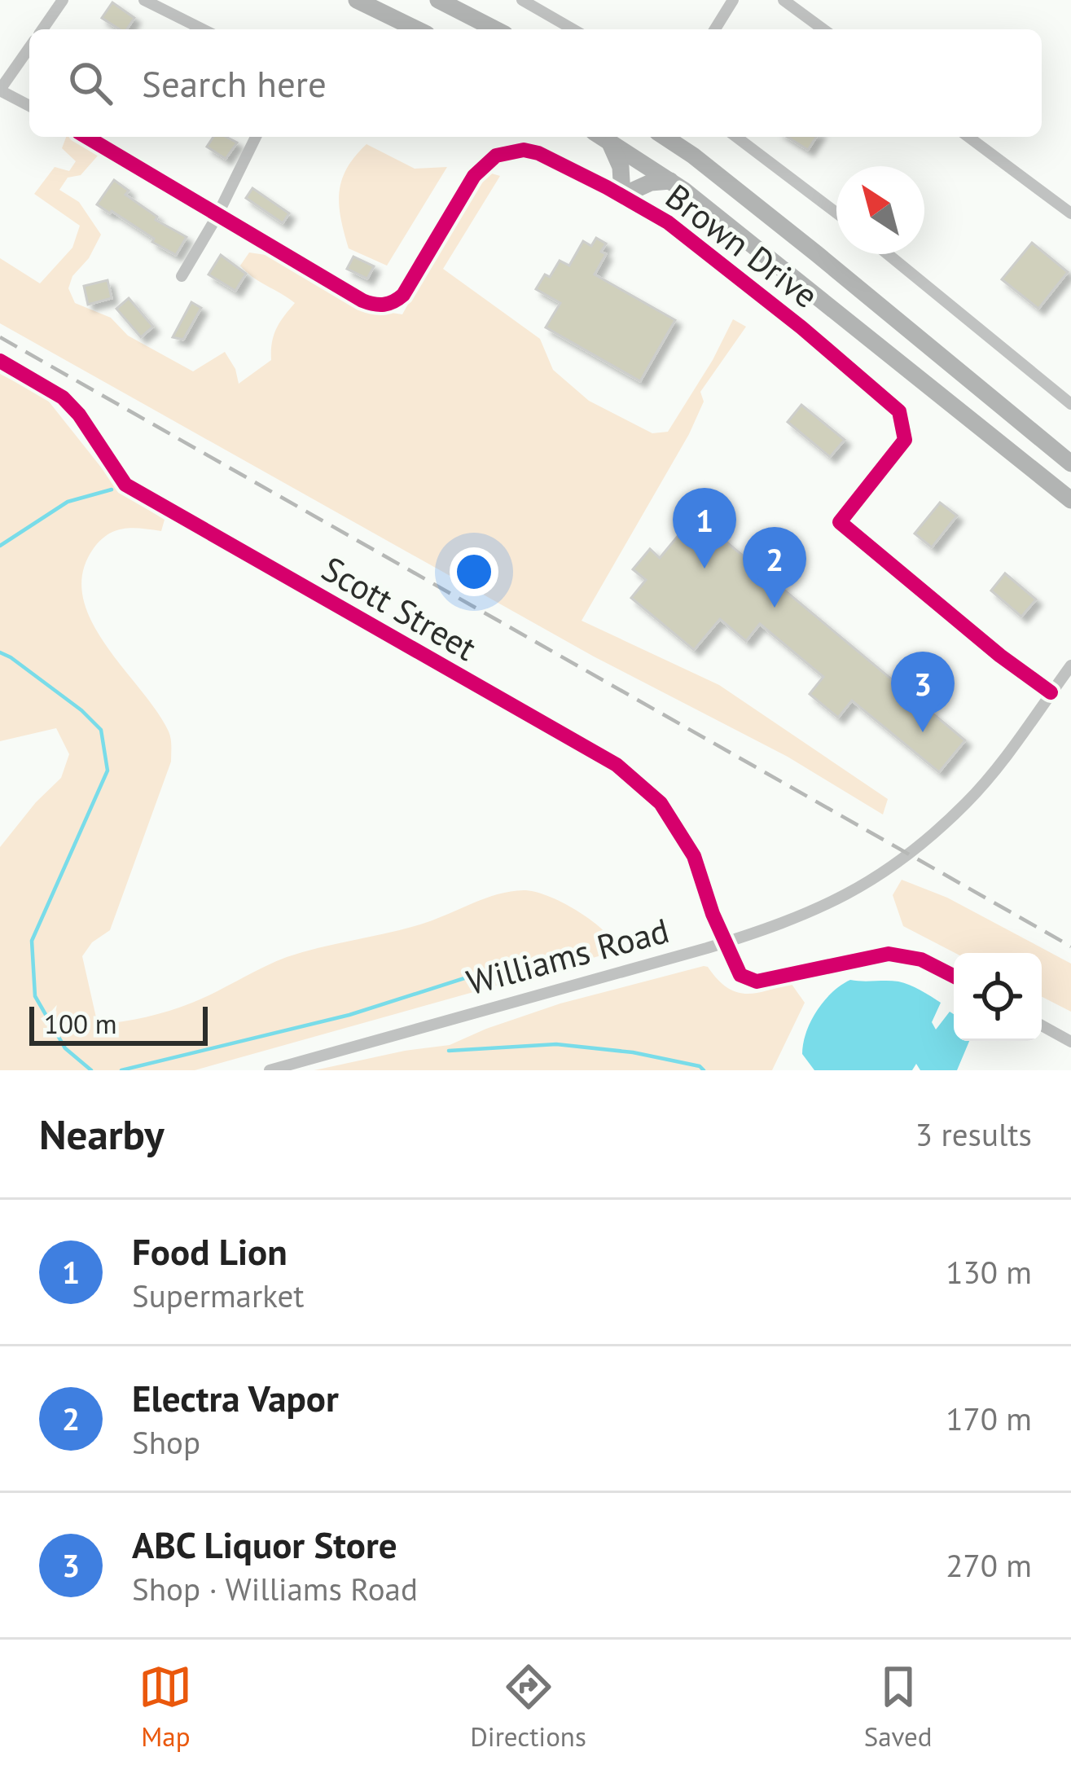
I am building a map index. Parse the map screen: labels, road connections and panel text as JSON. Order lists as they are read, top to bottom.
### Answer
{
  "streets": {
    "street": ["Brown Drive", "Scott Street", "Williams Road"]
  },
  "crossings": [
    ["Brown Drive", "Williams Road"],
    ["Scott Street", "Williams Road"]
  ],
  "scale_bar": "100 m",
  "north": "top left",
  "page": {
    "search": "Search here",
    "pins": ["1", "2", "3"],
    "scale": "100 m",
    "heading": ["Nearby", "3 results"],
    "list": [
      {
        "mark": "1",
        "name": "Food Lion",
        "note": "Supermarket",
        "value": "130 m"
      },
      {
        "mark": "2",
        "name": "Electra Vapor",
        "note": "Shop",
        "value": "170 m"
      },
      {
        "mark": "3",
        "name": "ABC Liquor Store",
        "note": "Shop · Williams Road",
        "value": "270 m"
      }
    ],
    "nav": ["Map", "Directions", "Saved"]
  }
}
